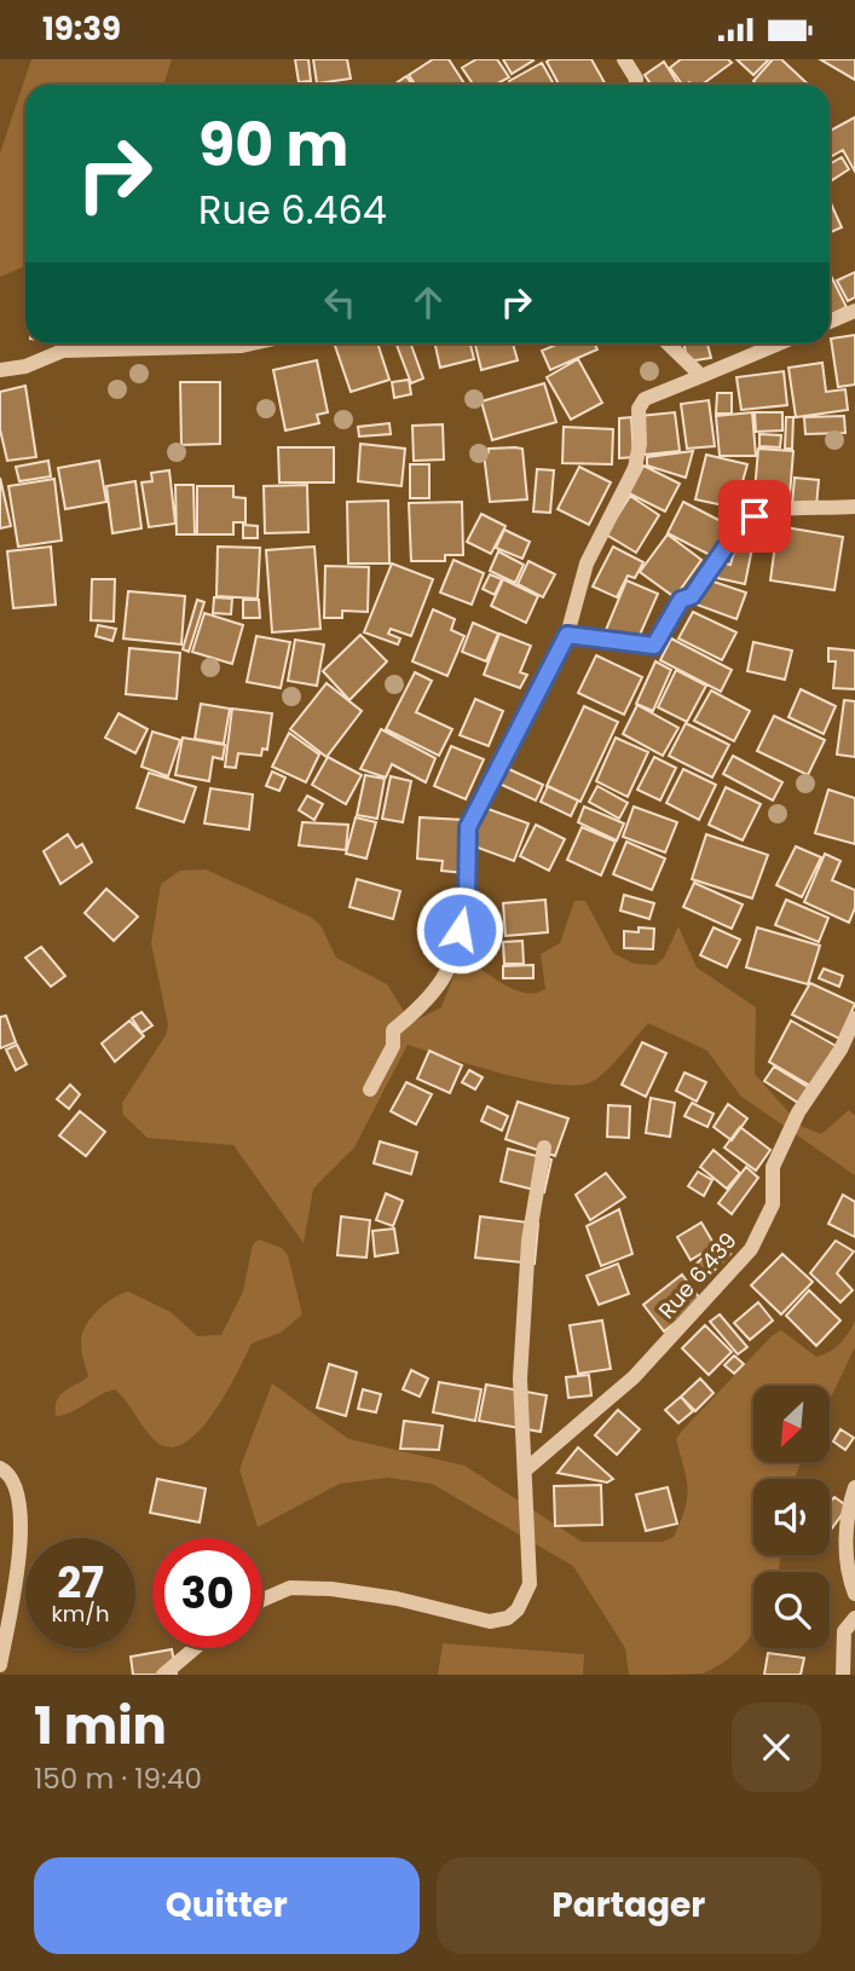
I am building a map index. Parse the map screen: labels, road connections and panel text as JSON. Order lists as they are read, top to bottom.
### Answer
{
  "streets": {
    "street": ["Rue 6.439"]
  },
  "north": "bottom left",
  "page": {
    "status": "19:39",
    "turn": ["90 m", "Rue 6.464"],
    "speed": "27 km/h",
    "limit": "30",
    "heading": ["1 min", "150 m · 19:40"],
    "buttons": ["Quitter", "Partager"]
  }
}
